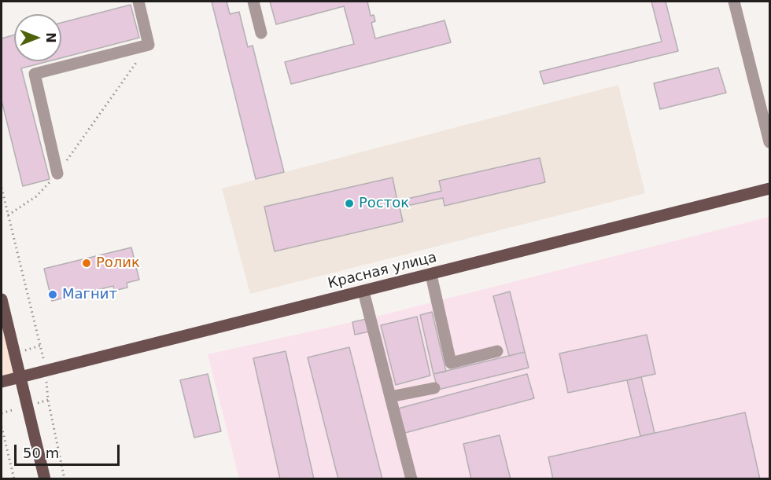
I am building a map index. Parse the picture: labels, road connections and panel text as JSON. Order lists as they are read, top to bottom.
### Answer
{
  "streets": {
    "main road": ["Красная улица"]
  },
  "places": ["Росток", "Ролик", "Магнит"],
  "scale_bar": "50 m",
  "north": "right"
}
